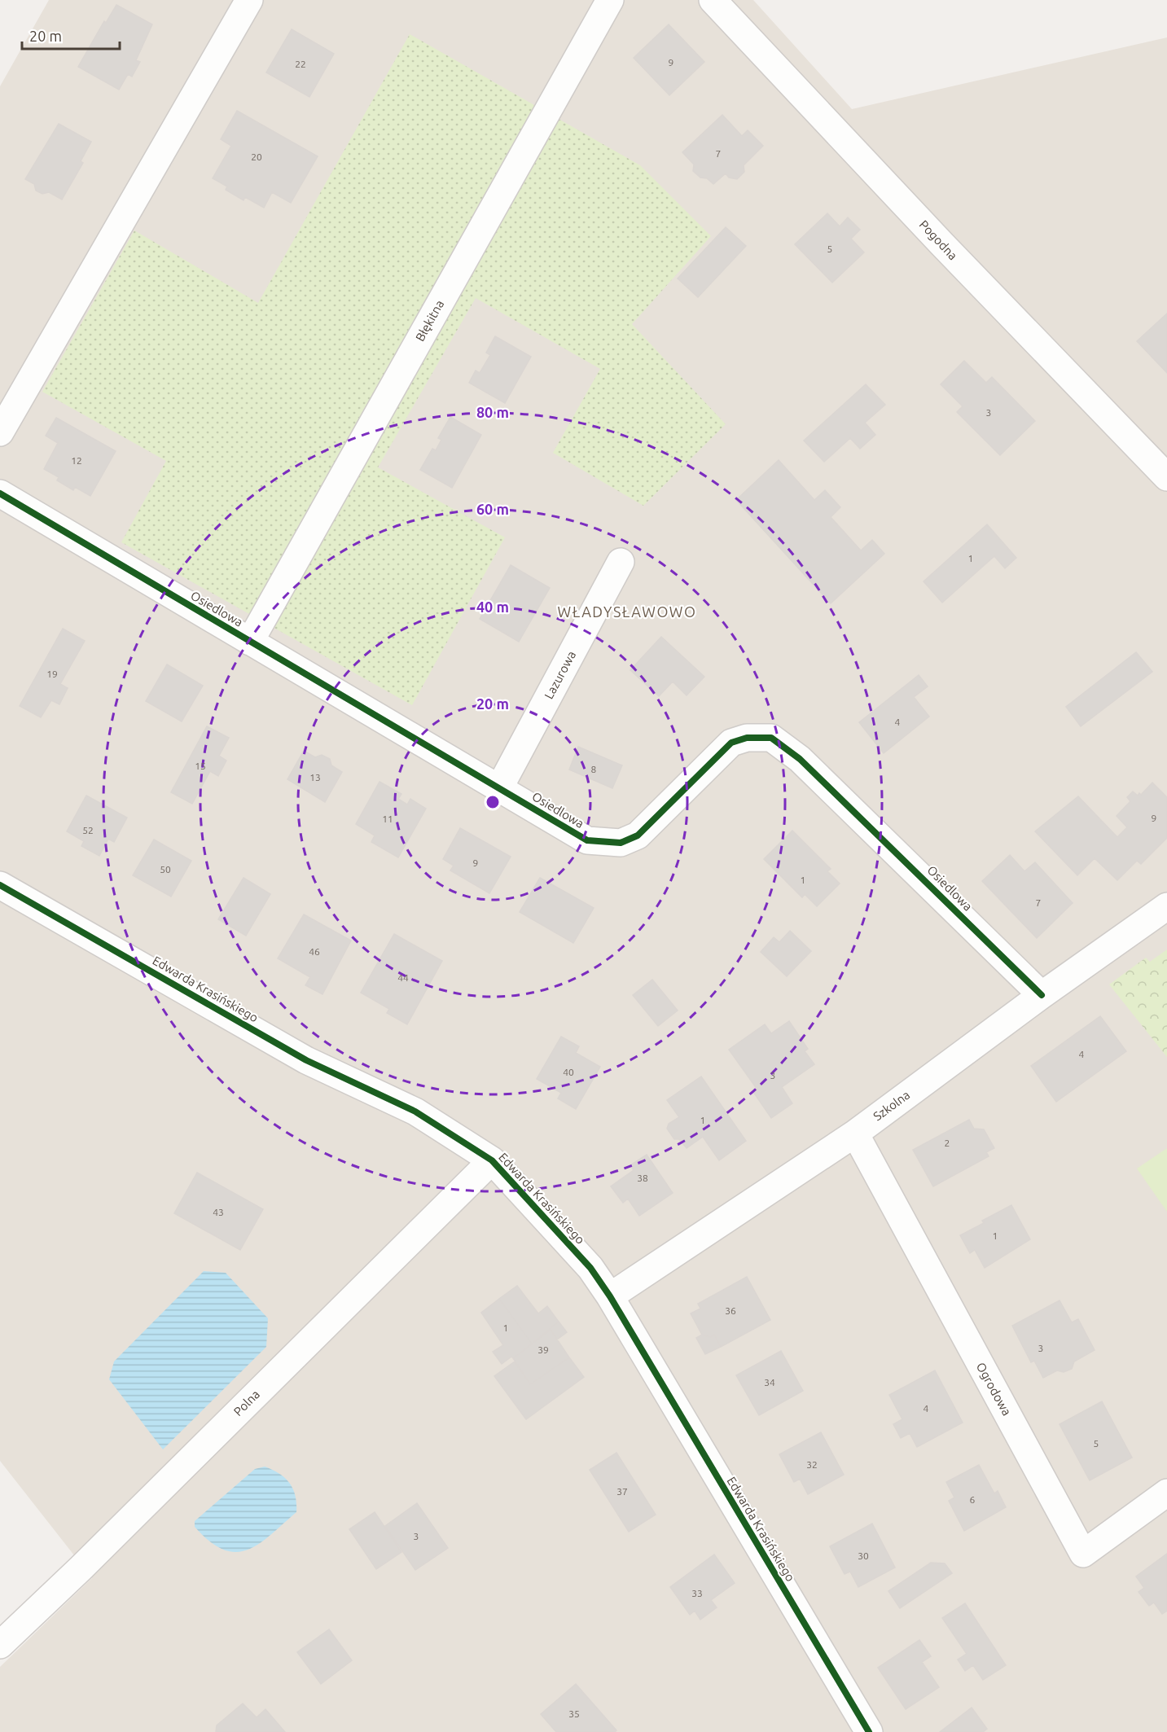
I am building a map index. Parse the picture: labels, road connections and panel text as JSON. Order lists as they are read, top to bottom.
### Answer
{
  "streets": {
    "street": [
      "Pogodna",
      "Błękitna",
      "Osiedlowa",
      "Lazurowa",
      "Edwarda Krasińskiego",
      "Szkolna",
      "Ogrodowa",
      "Polna"
    ]
  },
  "crossings": [
    ["Błękitna", "Osiedlowa"],
    ["Osiedlowa", "Lazurowa"],
    ["Osiedlowa", "Szkolna"],
    ["Edwarda Krasińskiego", "Szkolna"],
    ["Edwarda Krasińskiego", "Polna"],
    ["Szkolna", "Ogrodowa"]
  ],
  "districts": ["WŁADYSŁAWOWO"],
  "house_numbers": [
    "9",
    "22",
    "7",
    "20",
    "5",
    "3",
    "12",
    "1",
    "19",
    "4",
    "15",
    "8",
    "13",
    "9",
    "11",
    "52",
    "9",
    "50",
    "1",
    "7",
    "46",
    "44",
    "4",
    "40",
    "3",
    "1",
    "2",
    "38",
    "43",
    "1",
    "36",
    "1",
    "3",
    "39",
    "34",
    "4",
    "5",
    "32",
    "37",
    "6",
    "3",
    "30",
    "33",
    "35"
  ],
  "scale_bar": "20 m",
  "rings": [
    "80 m",
    "60 m",
    "40 m",
    "20 m"
  ]
}
